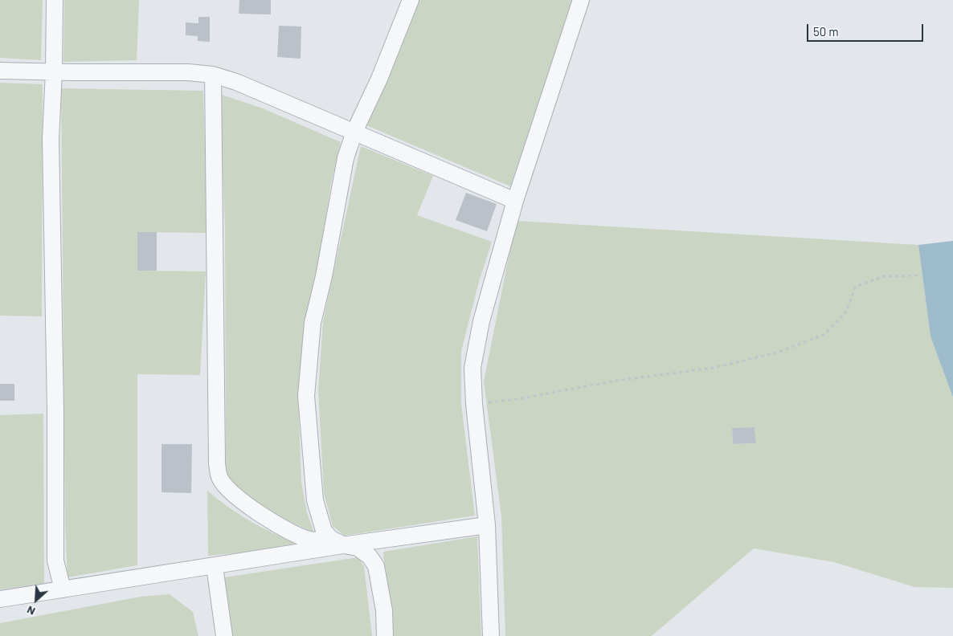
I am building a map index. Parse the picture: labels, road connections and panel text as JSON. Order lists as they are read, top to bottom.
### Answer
{
  "scale_bar": "50 m",
  "north": "bottom left"
}
